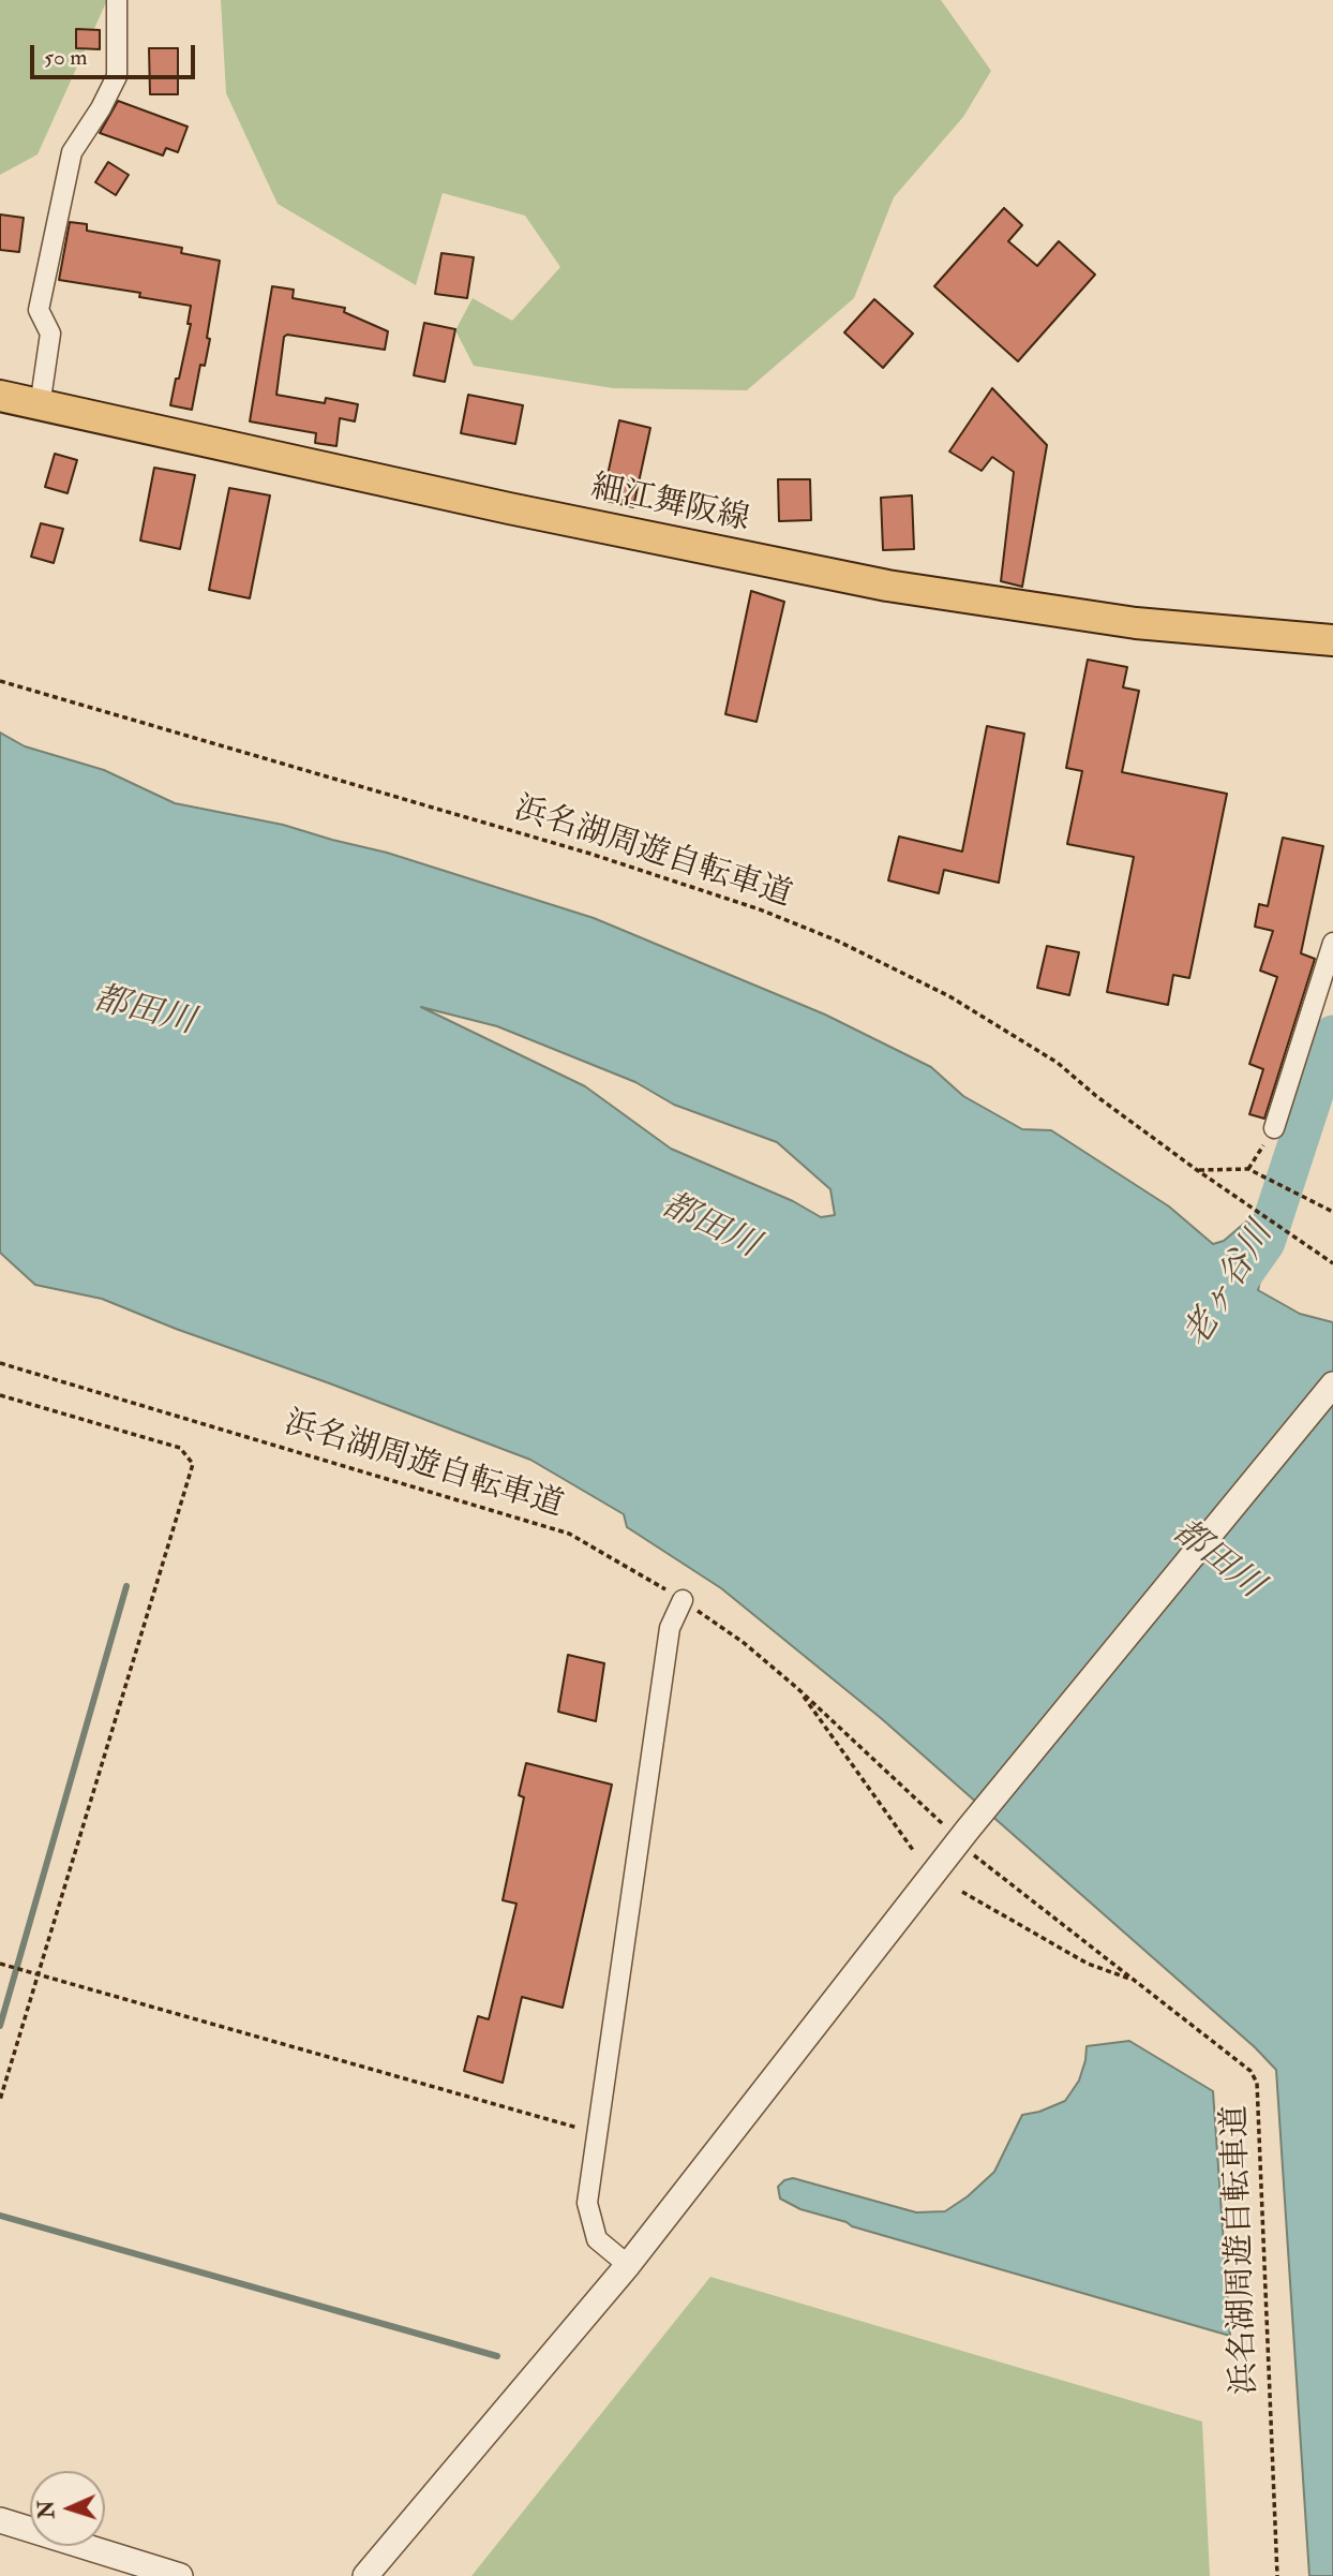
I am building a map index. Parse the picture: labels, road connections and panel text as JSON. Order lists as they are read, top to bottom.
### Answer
{
  "streets": {
    "main road": ["細江舞阪線"],
    "path": ["浜名湖周遊自転車道"]
  },
  "water": ["都田川", "老ヶ谷川"],
  "scale_bar": "50 m",
  "north": "left"
}
